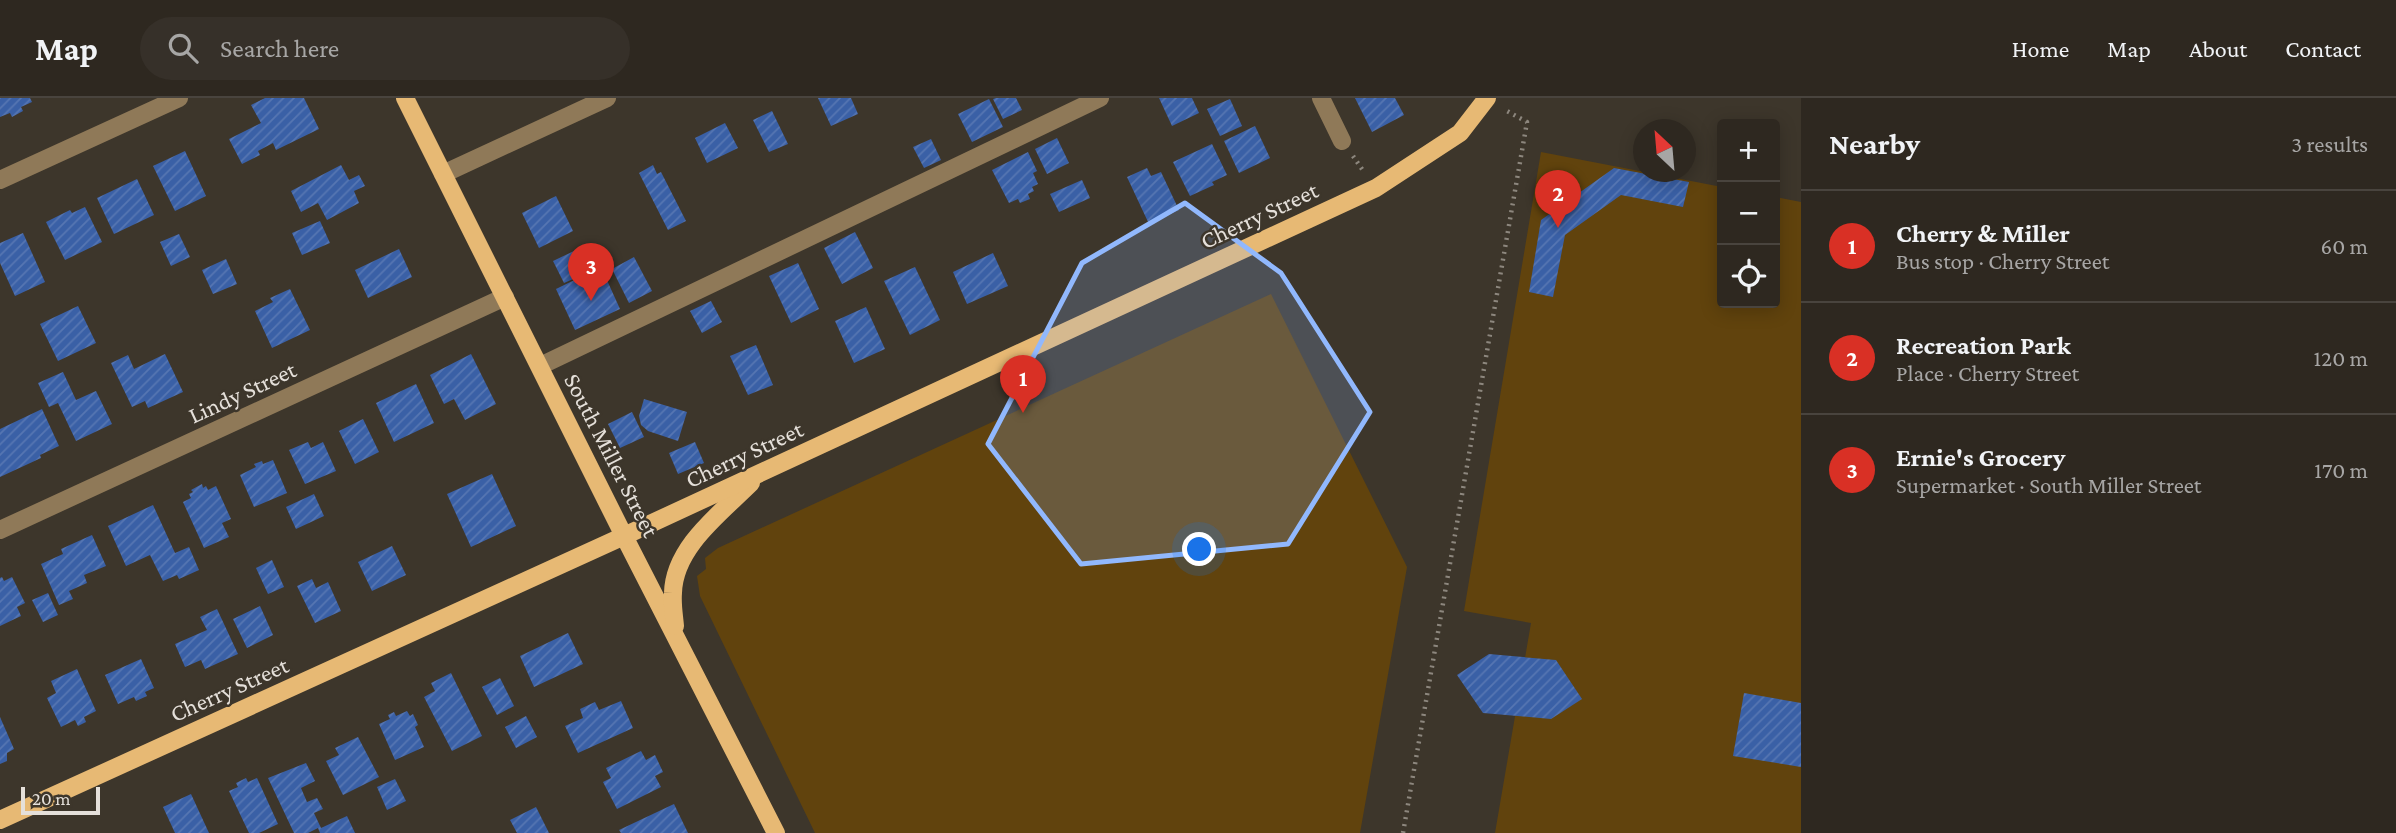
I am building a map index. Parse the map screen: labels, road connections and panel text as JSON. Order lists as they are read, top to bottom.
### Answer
{
  "streets": {
    "main road": ["Cherry Street", "South Miller Street"],
    "street": ["Lindy Street"]
  },
  "crossings": [
    ["Cherry Street", "South Miller Street"],
    ["Lindy Street", "South Miller Street"]
  ],
  "scale_bar": "20 m",
  "north": "top left",
  "page": {
    "header": "Map",
    "search": "Search here",
    "nav": [
      "Home",
      "Map",
      "About",
      "Contact"
    ],
    "heading": ["Nearby", "3 results"],
    "map_buttons": ["+", "−"],
    "pins": ["2", "3", "1"],
    "list": [
      {
        "mark": "1",
        "name": "Cherry & Miller",
        "note": "Bus stop · Cherry Street",
        "value": "60 m"
      },
      {
        "mark": "2",
        "name": "Recreation Park",
        "note": "Place · Cherry Street",
        "value": "120 m"
      },
      {
        "mark": "3",
        "name": "Ernie's Grocery",
        "note": "Supermarket · South Miller Street",
        "value": "170 m"
      }
    ],
    "scale": "20 m"
  }
}
